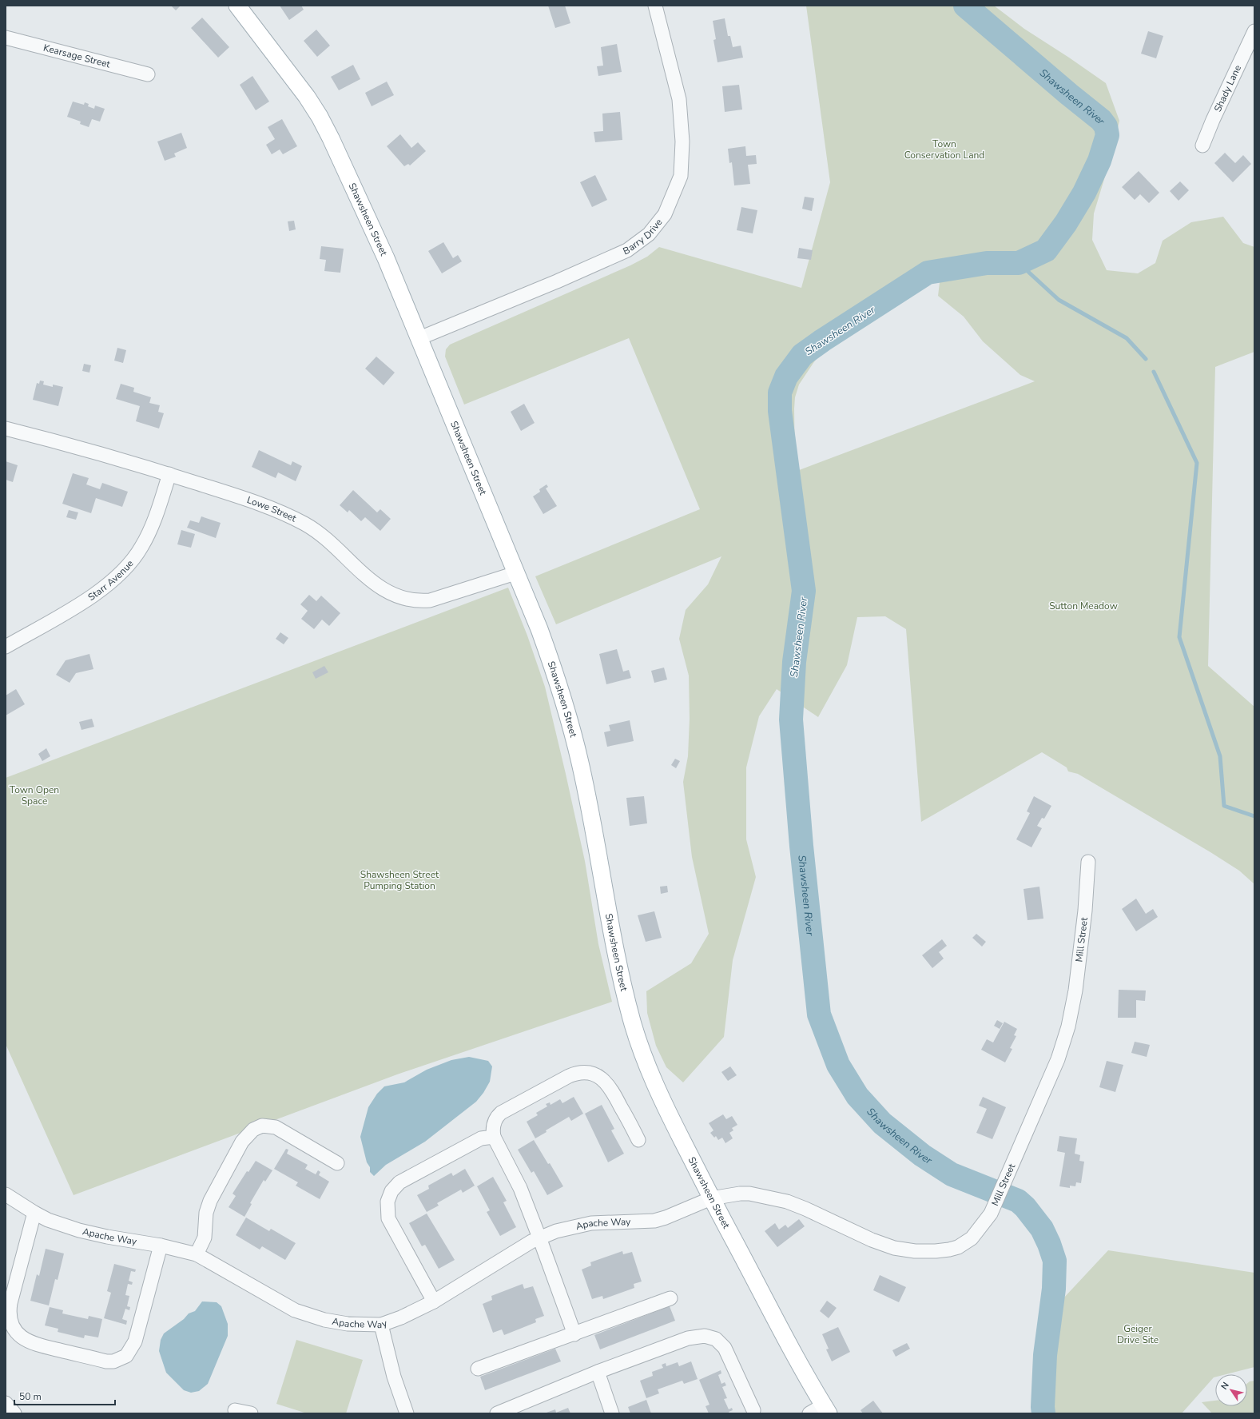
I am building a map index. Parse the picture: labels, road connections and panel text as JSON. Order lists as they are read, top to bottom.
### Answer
{
  "streets": {
    "main road": ["Shawsheen Street"],
    "street": [
      "Kearsage Street",
      "Shady Lane",
      "Barry Drive",
      "Lowe Street",
      "Starr Avenue",
      "Mill Street",
      "Apache Way"
    ]
  },
  "crossings": [
    ["Shawsheen Street", "Barry Drive"],
    ["Shawsheen Street", "Lowe Street"],
    ["Shawsheen Street", "Mill Street"],
    ["Shawsheen Street", "Apache Way"],
    ["Lowe Street", "Starr Avenue"],
    ["Mill Street", "Apache Way"]
  ],
  "water": ["Shawsheen River"],
  "parks": [
    "Town Conservation Land",
    "Sutton Meadow",
    "Town Open Space",
    "Shawsheen Street Pumping Station",
    "Geiger Drive Site"
  ],
  "scale_bar": "50 m",
  "north": "top left"
}
